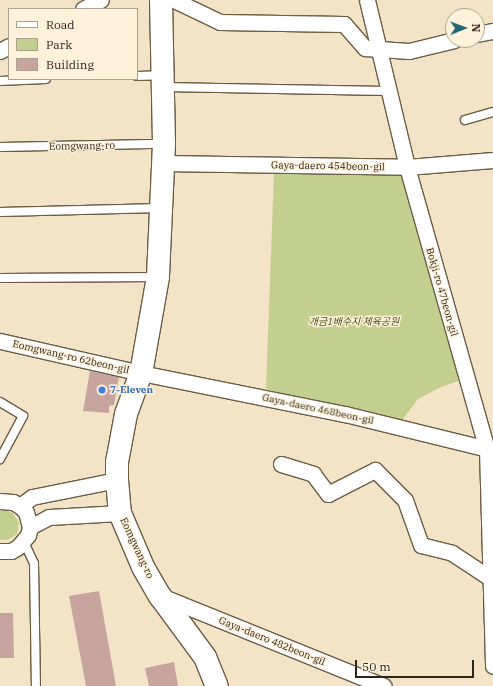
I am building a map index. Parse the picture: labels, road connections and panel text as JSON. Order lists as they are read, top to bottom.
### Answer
{
  "streets": {
    "main road": ["Eomgwang-ro"],
    "street": [
      "Gaya-daero 454beon-gil",
      "Bokji-ro 47beon-gil",
      "Eomgwang-ro 62beon-gil",
      "Gaya-daero 468beon-gil",
      "Gaya-daero 482beon-gil"
    ]
  },
  "crossings": [
    ["Eomgwang-ro", "Gaya-daero 454beon-gil"],
    ["Eomgwang-ro", "Eomgwang-ro 62beon-gil"],
    ["Eomgwang-ro", "Gaya-daero 468beon-gil"],
    ["Eomgwang-ro", "Gaya-daero 482beon-gil"],
    ["Gaya-daero 454beon-gil", "Bokji-ro 47beon-gil"],
    ["Bokji-ro 47beon-gil", "Gaya-daero 468beon-gil"],
    ["Eomgwang-ro 62beon-gil", "Gaya-daero 468beon-gil"]
  ],
  "parks": ["개금1배수지 체육공원"],
  "places": ["7-Eleven"],
  "legend": ["Road", "Park", "Building"],
  "scale_bar": "50 m",
  "north": "right"
}
